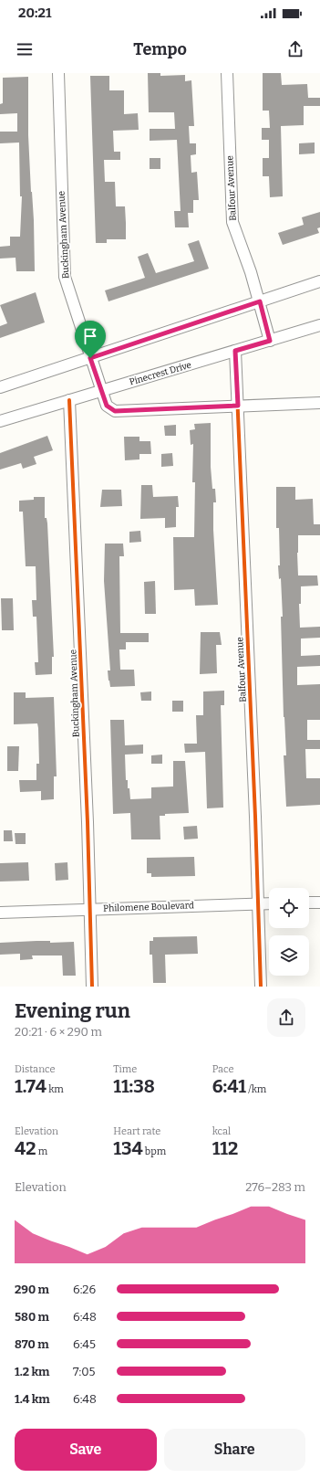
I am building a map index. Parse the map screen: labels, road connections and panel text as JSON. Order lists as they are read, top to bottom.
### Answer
{
  "streets": {
    "street": [
      "Balfour Avenue",
      "Buckingham Avenue",
      "Pinecrest Drive",
      "Philomene Boulevard"
    ]
  },
  "crossings": [
    ["Balfour Avenue", "Buckingham Avenue"],
    ["Balfour Avenue", "Pinecrest Drive"],
    ["Balfour Avenue", "Philomene Boulevard"],
    ["Buckingham Avenue", "Pinecrest Drive"],
    ["Buckingham Avenue", "Philomene Boulevard"]
  ],
  "page": {
    "status": "20:21",
    "header": "Tempo",
    "heading": ["Evening run", "20:21 · 6 × 290 m"],
    "stats": [
      ["Distance", "1.74 km"],
      ["Time", "11:38"],
      ["Pace", "6:41 /km"],
      ["Elevation", "42 m"],
      ["Heart rate", "134 bpm"],
      ["kcal", "112"]
    ],
    "chart": ["Elevation", "276–283 m"],
    "list": [
      {
        "name": "290 m",
        "note": "6:26"
      },
      {
        "name": "580 m",
        "note": "6:48"
      },
      {
        "name": "870 m",
        "note": "6:45"
      },
      {
        "name": "1.2 km",
        "note": "7:05"
      },
      {
        "name": "1.4 km",
        "note": "6:48"
      }
    ],
    "buttons": ["Save", "Share"]
  }
}
